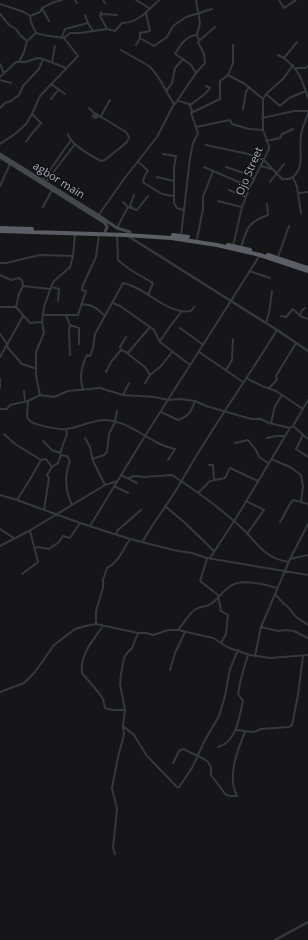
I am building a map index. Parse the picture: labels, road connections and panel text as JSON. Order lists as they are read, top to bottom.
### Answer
{
  "streets": {
    "main road": ["agbor main"],
    "street": ["Ojo Street"]
  }
}
